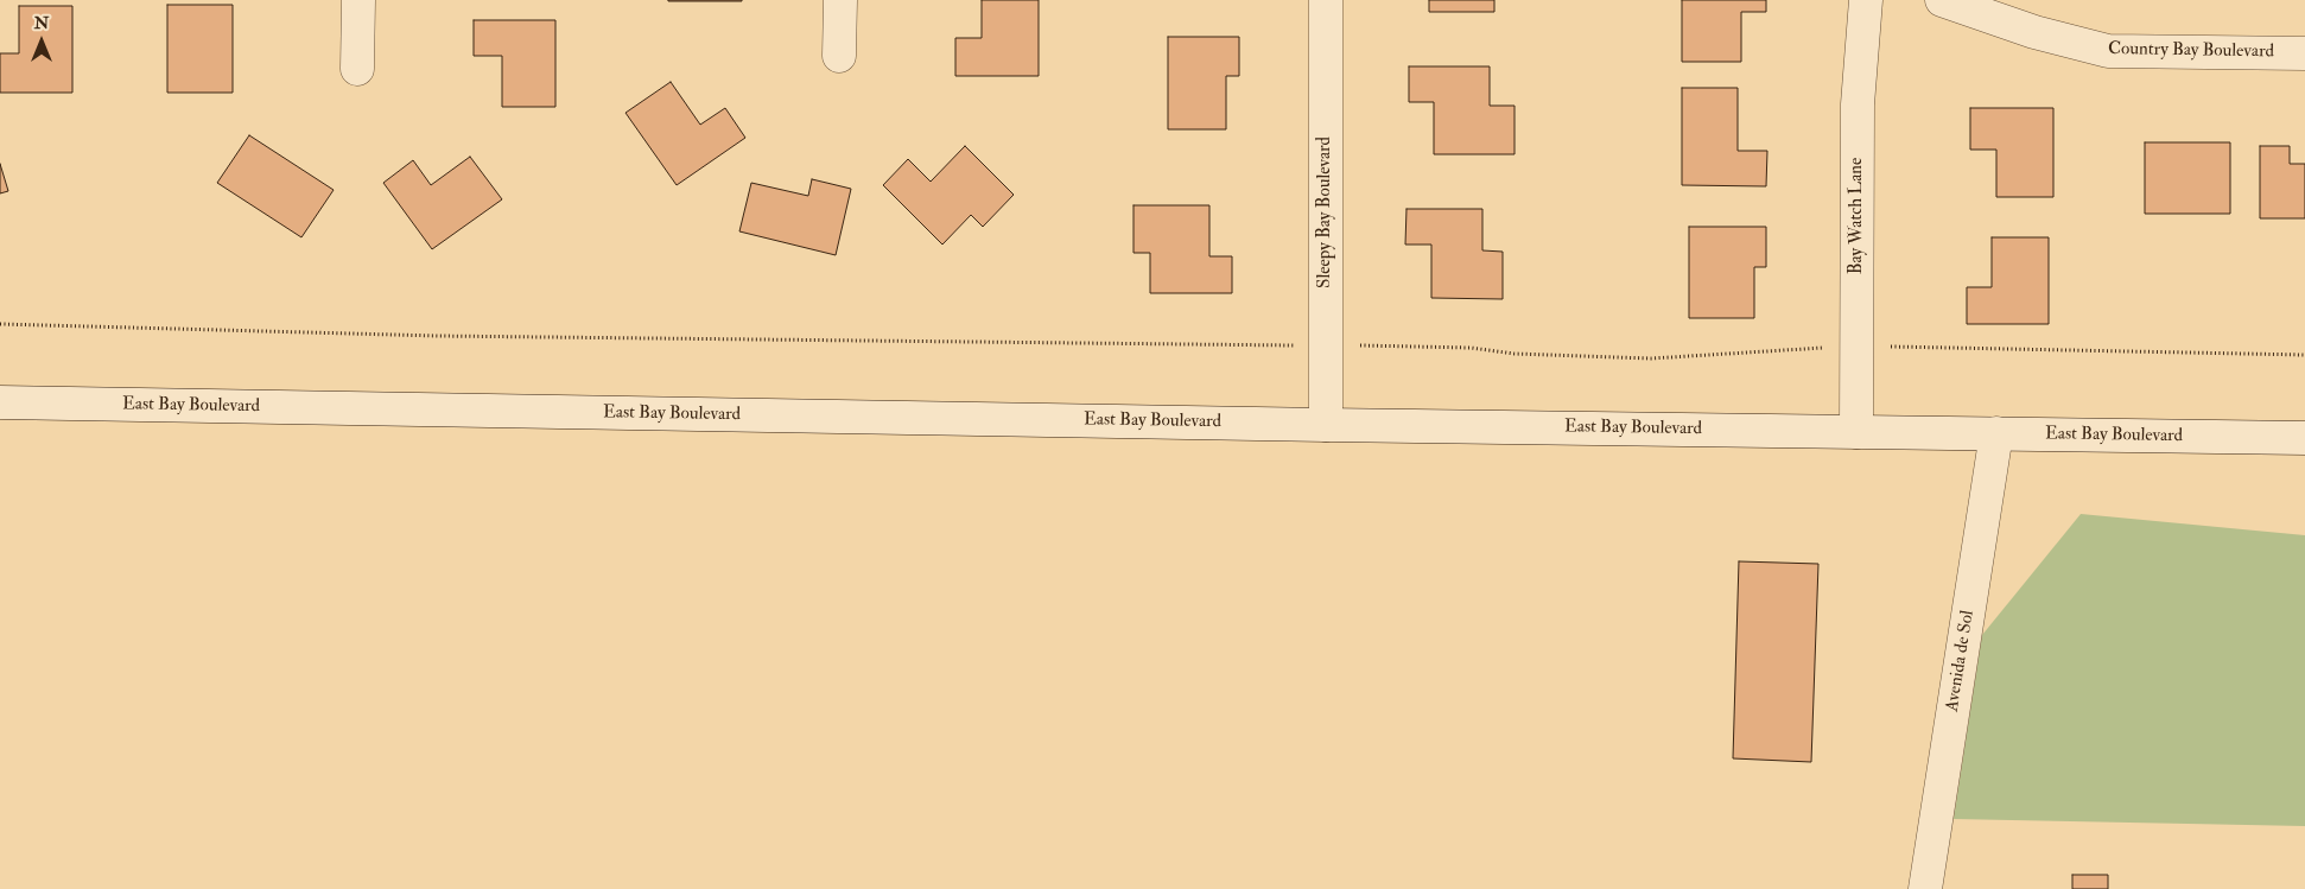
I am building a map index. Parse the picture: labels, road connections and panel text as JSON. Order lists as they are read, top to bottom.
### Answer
{
  "streets": {
    "main road": [
      "Country Bay Boulevard",
      "Sleepy Bay Boulevard",
      "Bay Watch Lane",
      "East Bay Boulevard",
      "Avenida de Sol"
    ]
  },
  "crossings": [
    ["Sleepy Bay Boulevard", "East Bay Boulevard"],
    ["Bay Watch Lane", "East Bay Boulevard"],
    ["East Bay Boulevard", "Avenida de Sol"]
  ],
  "north": "top"
}
